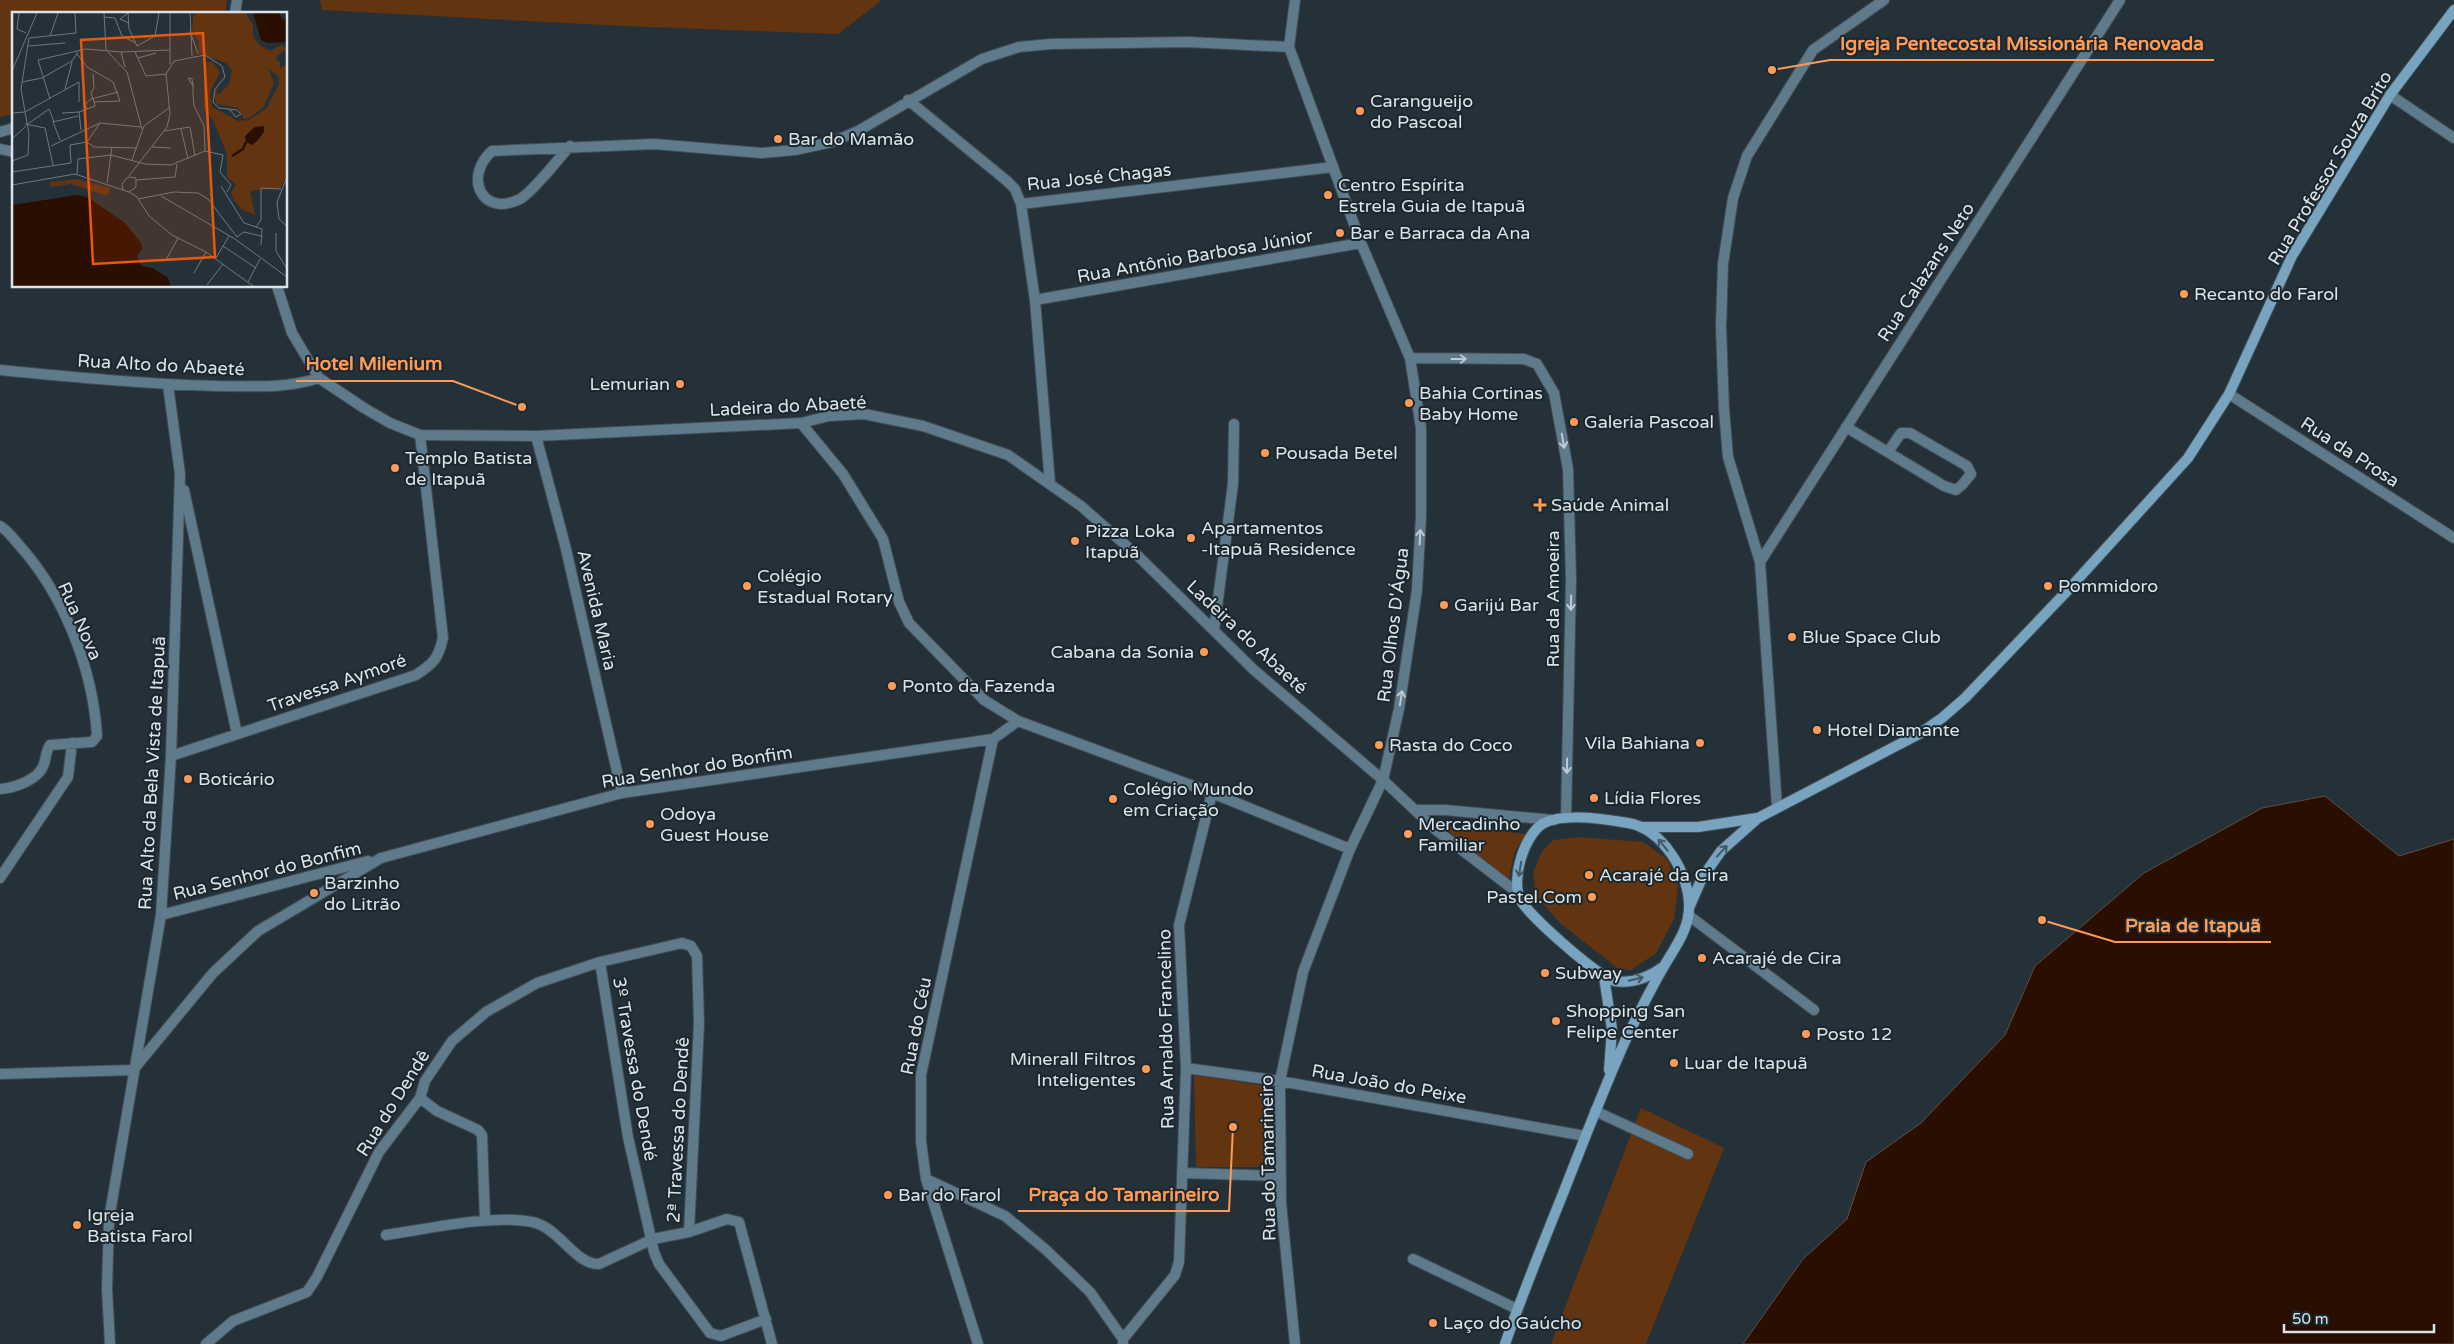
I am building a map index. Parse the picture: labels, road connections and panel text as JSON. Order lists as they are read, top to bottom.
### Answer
{
  "streets": {
    "main road": ["Rua Professor Souza Brito"],
    "street": [
      "Rua José Chagas",
      "Rua Antônio Barbosa Júnior",
      "Rua Calazans Neto",
      "Rua Alto do Abaeté",
      "Ladeira do Abaeté",
      "Rua da Prosa",
      "Rua da Amoeira",
      "Avenida Maria",
      "Rua Nova",
      "Rua Olhos D'Água",
      "Travessa Aymoré",
      "Rua Senhor do Bonfim",
      "Rua Alto da Bela Vista de Itapuã",
      "Rua do Céu",
      "Rua Arnaldo Francelino",
      "3º Travessa do Dendé",
      "Rua João do Peixe",
      "Rua do Dendê",
      "2ª Travessa do Dendê",
      "Rua do Tamarineiro"
    ]
  },
  "crossings": [
    ["Rua Professor Souza Brito", "Ladeira do Abaeté"],
    ["Rua Professor Souza Brito", "Rua da Prosa"],
    ["Rua Professor Souza Brito", "Rua da Amoeira"],
    ["Rua José Chagas", "Rua Olhos D'Água"],
    ["Rua Antônio Barbosa Júnior", "Rua Olhos D'Água"],
    ["Rua Alto do Abaeté", "Ladeira do Abaeté"],
    ["Rua Alto do Abaeté", "Rua Alto da Bela Vista de Itapuã"],
    ["Ladeira do Abaeté", "Rua da Amoeira"],
    ["Ladeira do Abaeté", "Avenida Maria"],
    ["Ladeira do Abaeté", "Rua Olhos D'Água"],
    ["Ladeira do Abaeté", "Travessa Aymoré"],
    ["Ladeira do Abaeté", "Rua do Tamarineiro"],
    ["Rua da Amoeira", "Rua Olhos D'Água"],
    ["Avenida Maria", "Rua Senhor do Bonfim"],
    ["Rua Olhos D'Água", "Rua do Tamarineiro"],
    ["Travessa Aymoré", "Rua Alto da Bela Vista de Itapuã"],
    ["Rua Senhor do Bonfim", "Rua Alto da Bela Vista de Itapuã"],
    ["Rua Senhor do Bonfim", "Rua do Céu"],
    ["Rua Arnaldo Francelino", "Rua João do Peixe"],
    ["3º Travessa do Dendé", "Rua do Dendê"],
    ["3º Travessa do Dendé", "2ª Travessa do Dendê"],
    ["Rua João do Peixe", "Rua do Tamarineiro"],
    ["Rua do Dendê", "2ª Travessa do Dendê"]
  ],
  "one_way": ["Rua da Amoeira", "Rua Olhos D'Água"],
  "places": {
    "other": [
      "Igreja Pentecostal Missionária Renovada",
      "Carangueijo do Pascoal",
      "Bar do Mamão",
      "Centro Espírita Estrela Guia de Itapuã",
      "Bar e Barraca da Ana",
      "Recanto do Farol",
      "Lemurian",
      "Bahia Cortinas Baby Home",
      "Hotel Milenium",
      "Galeria Pascoal",
      "Pousada Betel",
      "Templo Batista de Itapuã",
      "Apartamentos -Itapuã Residence",
      "Pizza Loka Itapuã",
      "Colégio Estadual Rotary",
      "Pommidoro",
      "Garijú Bar",
      "Blue Space Club",
      "Cabana da Sonia",
      "Ponto da Fazenda",
      "Hotel Diamante",
      "Vila Bahiana",
      "Rasta do Coco",
      "Boticário",
      "Lídia Flores",
      "Colégio Mundo em Criação",
      "Odoya Guest House",
      "Mercadinho Familiar",
      "Acarajé da Cira",
      "Barzinho do Litrão",
      "Pastel.Com",
      "Praia de Itapuã",
      "Acarajé de Cira",
      "Subway",
      "Shopping San Felipe Center",
      "Posto 12",
      "Luar de Itapuã",
      "Minerall Filtros Inteligentes",
      "Praça do Tamarineiro",
      "Bar do Farol",
      "Igreja Batista Farol",
      "Laço do Gaúcho"
    ],
    "health": ["Saúde Animal"]
  },
  "scale_bar": "50 m"
}
